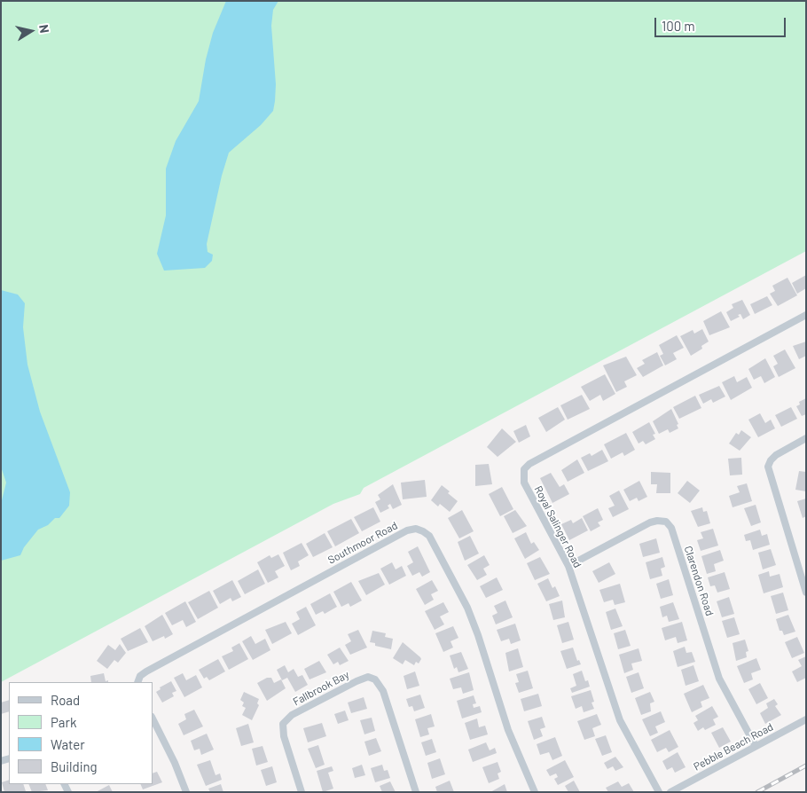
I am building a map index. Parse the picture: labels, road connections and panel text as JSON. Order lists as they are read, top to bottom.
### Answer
{
  "streets": {
    "street": [
      "Royal Salinger Road",
      "Southmoor Road",
      "Clarendon Road",
      "Fallbrook Bay",
      "Pebble Beach Road"
    ]
  },
  "crossings": [
    ["Royal Salinger Road", "Clarendon Road"],
    ["Clarendon Road", "Pebble Beach Road"]
  ],
  "legend": [
    "Road",
    "Park",
    "Water",
    "Building"
  ],
  "scale_bar": "100 m",
  "north": "right"
}
